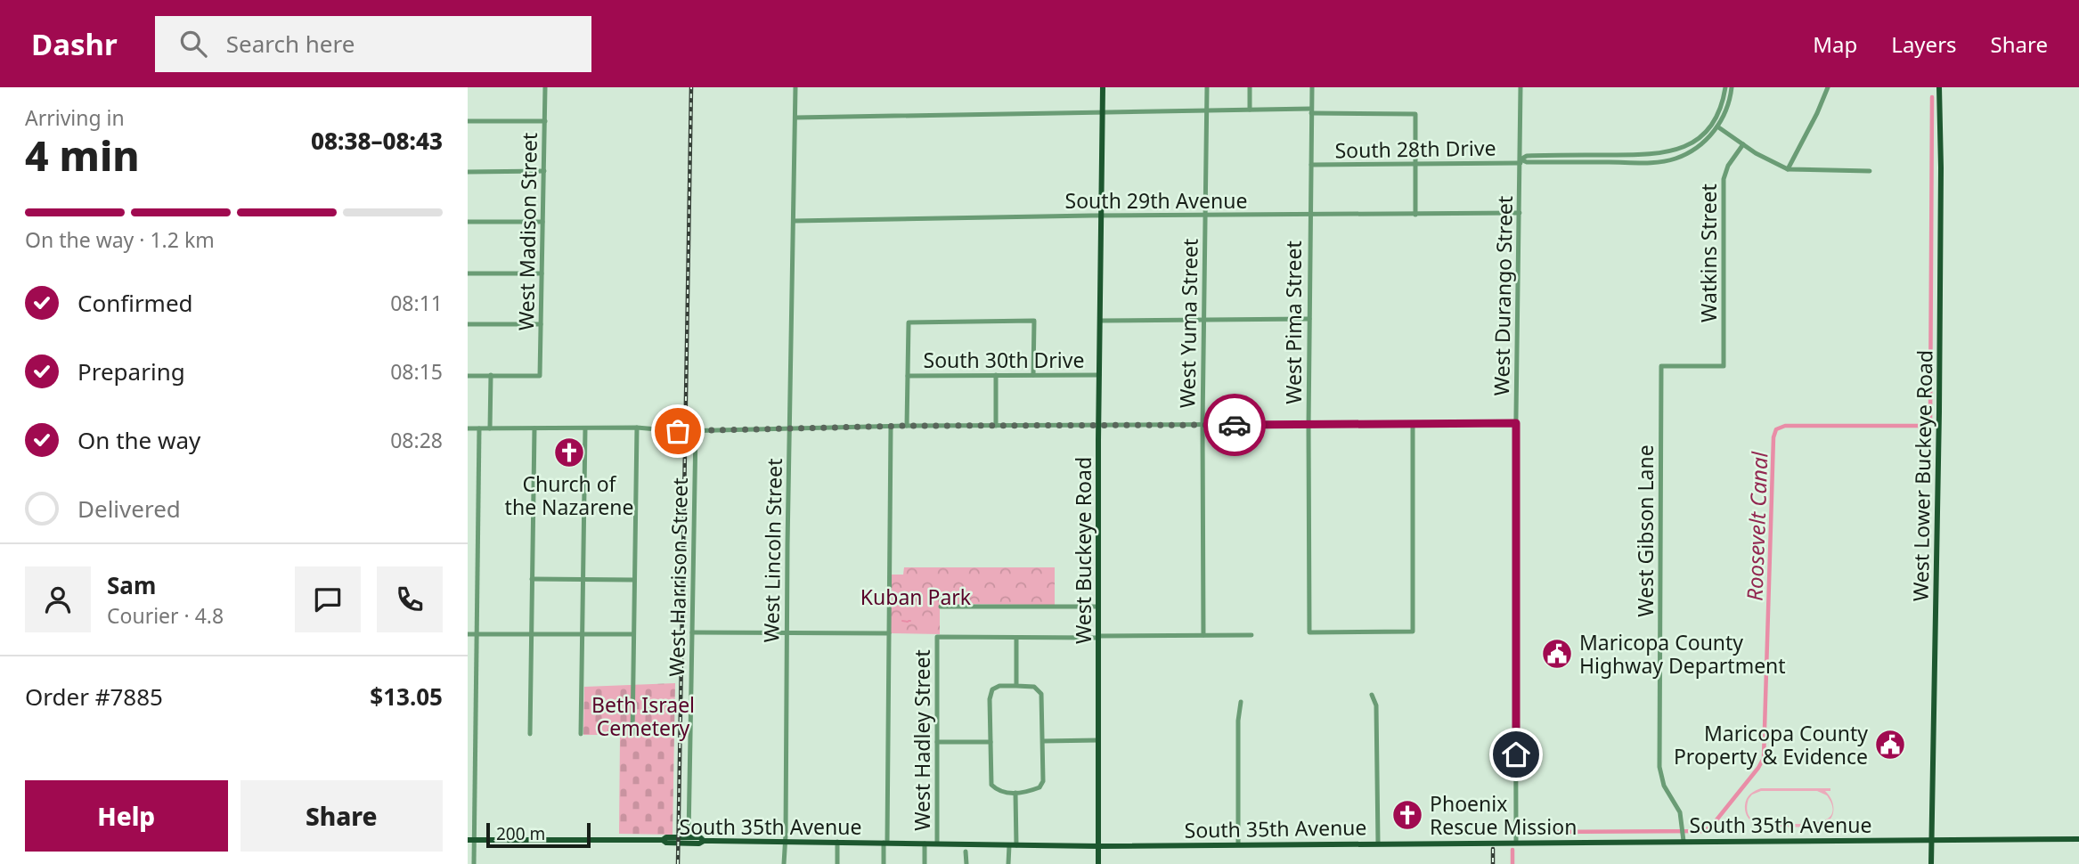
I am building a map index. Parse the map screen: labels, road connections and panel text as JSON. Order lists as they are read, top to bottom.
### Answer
{
  "streets": {
    "main road": ["West Lower Buckeye Road", "West Buckeye Road", "South 35th Avenue"],
    "street": [
      "South 28th Drive",
      "South 29th Avenue",
      "West Madison Street",
      "Watkins Street",
      "West Durango Street",
      "West Pima Street",
      "West Yuma Street",
      "South 30th Drive",
      "West Gibson Lane",
      "West Lincoln Street",
      "West Harrison Street",
      "West Hadley Street"
    ]
  },
  "crossings": [
    ["South 28th Drive", "West Durango Street"],
    ["South 28th Drive", "West Pima Street"],
    ["South 29th Avenue", "West Durango Street"],
    ["South 29th Avenue", "West Pima Street"],
    ["South 29th Avenue", "West Yuma Street"],
    ["South 29th Avenue", "West Lincoln Street"],
    ["South 29th Avenue", "West Buckeye Road"],
    ["Watkins Street", "West Gibson Lane"],
    ["West Durango Street", "South 35th Avenue"],
    ["South 30th Drive", "West Buckeye Road"],
    ["West Lower Buckeye Road", "South 35th Avenue"],
    ["West Gibson Lane", "South 35th Avenue"],
    ["West Lincoln Street", "South 35th Avenue"],
    ["West Buckeye Road", "South 35th Avenue"],
    ["West Hadley Street", "South 35th Avenue"]
  ],
  "water": ["Roosevelt Canal"],
  "parks": ["Kuban Park", "Beth Israel Cemetery"],
  "places": {
    "church": ["Church of the Nazarene", "Phoenix Rescue Mission"],
    "public building": ["Maricopa County Highway Department", "Maricopa County Property & Evidence"]
  },
  "scale_bar": "200 m",
  "page": {
    "header": "Dashr",
    "search": "Search here",
    "nav": ["Map", "Layers", "Share"],
    "heading": ["4 min", "Arriving in", "08:38–08:43"],
    "panel": [
      "Sam",
      "Courier · 4.8",
      "Order #7885",
      "$13.05"
    ],
    "bar": "On the way · 1.2 km",
    "list": [
      ["Confirmed", "08:11"],
      ["Preparing", "08:15"],
      ["On the way", "08:28"],
      "Delivered"
    ],
    "buttons": ["Help", "Share"],
    "scale": "200 m"
  }
}
